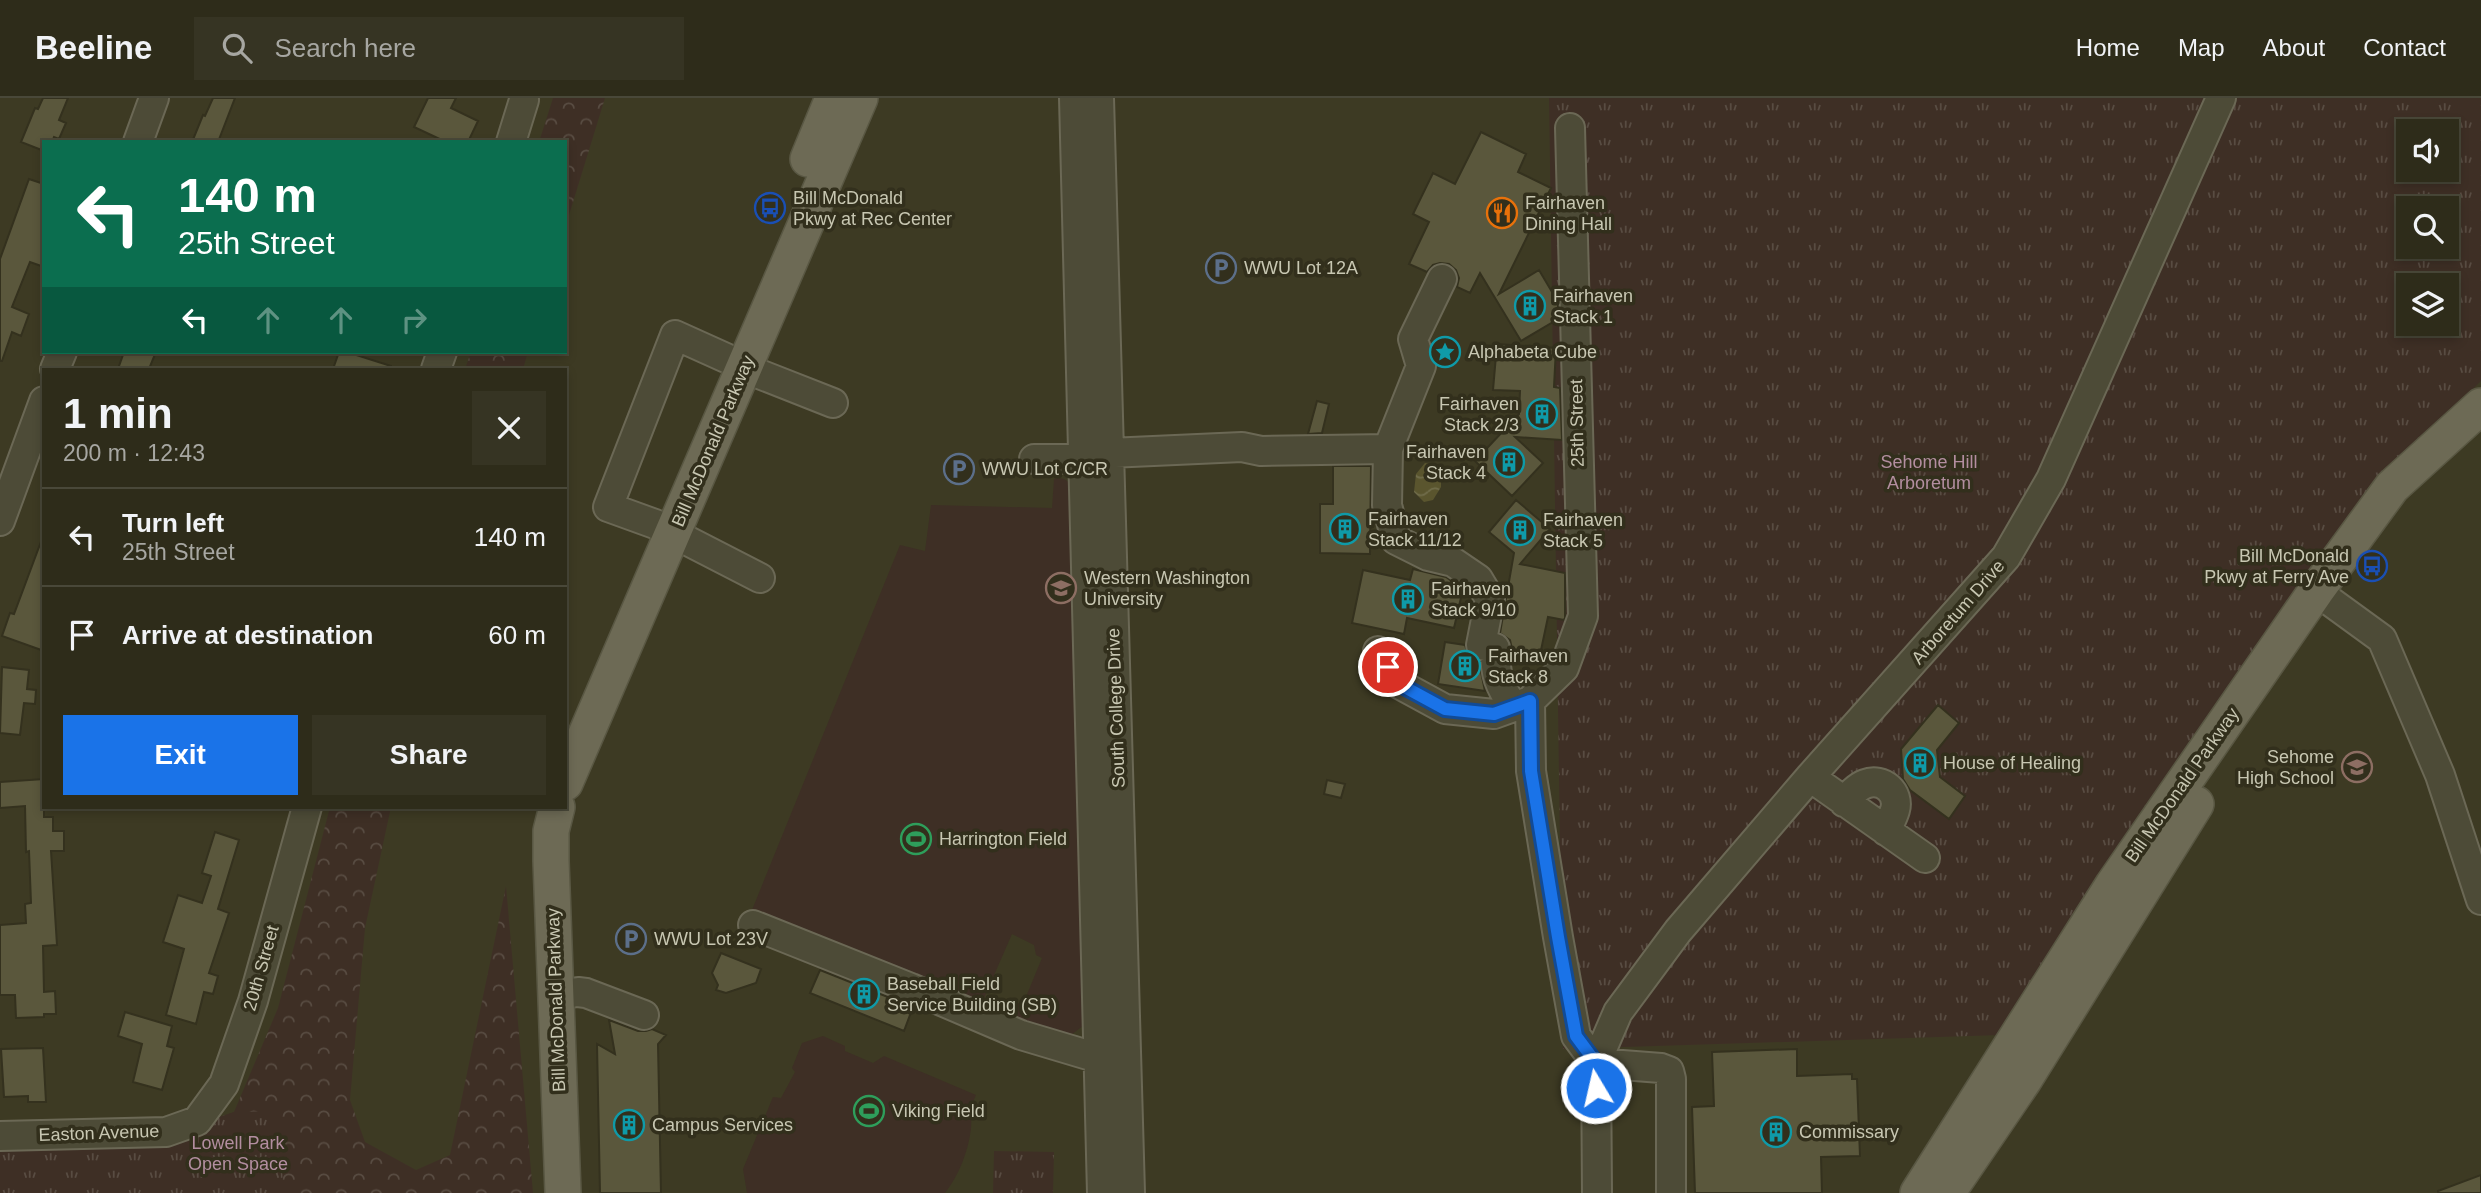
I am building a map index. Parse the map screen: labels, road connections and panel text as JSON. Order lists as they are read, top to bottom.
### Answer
{
  "streets": {
    "main road": ["Bill McDonald Parkway"],
    "street": [
      "25th Street",
      "Arboretum Drive",
      "South College Drive",
      "20th Street",
      "Easton Avenue"
    ]
  },
  "crossings": [
    ["20th Street", "Easton Avenue"]
  ],
  "parks": ["Sehome Hill Arboretum", "Lowell Park Open Space"],
  "places": {
    "bus stop": ["Bill McDonald Pkwy at Rec Center", "Bill McDonald Pkwy at Ferry Ave"],
    "restaurant": ["Fairhaven Dining Hall"],
    "parking": ["WWU Lot 12A", "WWU Lot C/CR", "WWU Lot 23V"],
    "building": [
      "Fairhaven Stack 1",
      "Fairhaven Stack 2/3",
      "Fairhaven Stack 4",
      "Fairhaven Stack 11/12",
      "Fairhaven Stack 5",
      "Fairhaven Stack 9/10",
      "Fairhaven Stack 8",
      "House of Healing",
      "Baseball Field Service Building (SB)",
      "Campus Services",
      "Commissary"
    ],
    "place": ["Alphabeta Cube"],
    "school or university": ["Western Washington University", "Sehome High School"],
    "sports": ["Harrington Field", "Viking Field"]
  },
  "page": {
    "header": "Beeline",
    "search": "Search here",
    "nav": [
      "Home",
      "Map",
      "About",
      "Contact"
    ],
    "turn": ["140 m", "25th Street"],
    "heading": ["1 min", "200 m · 12:43"],
    "list": [
      {
        "name": "Turn left",
        "note": "25th Street",
        "value": "140 m"
      },
      {
        "name": "Arrive at destination",
        "value": "60 m"
      }
    ],
    "buttons": ["Exit", "Share"]
  }
}
